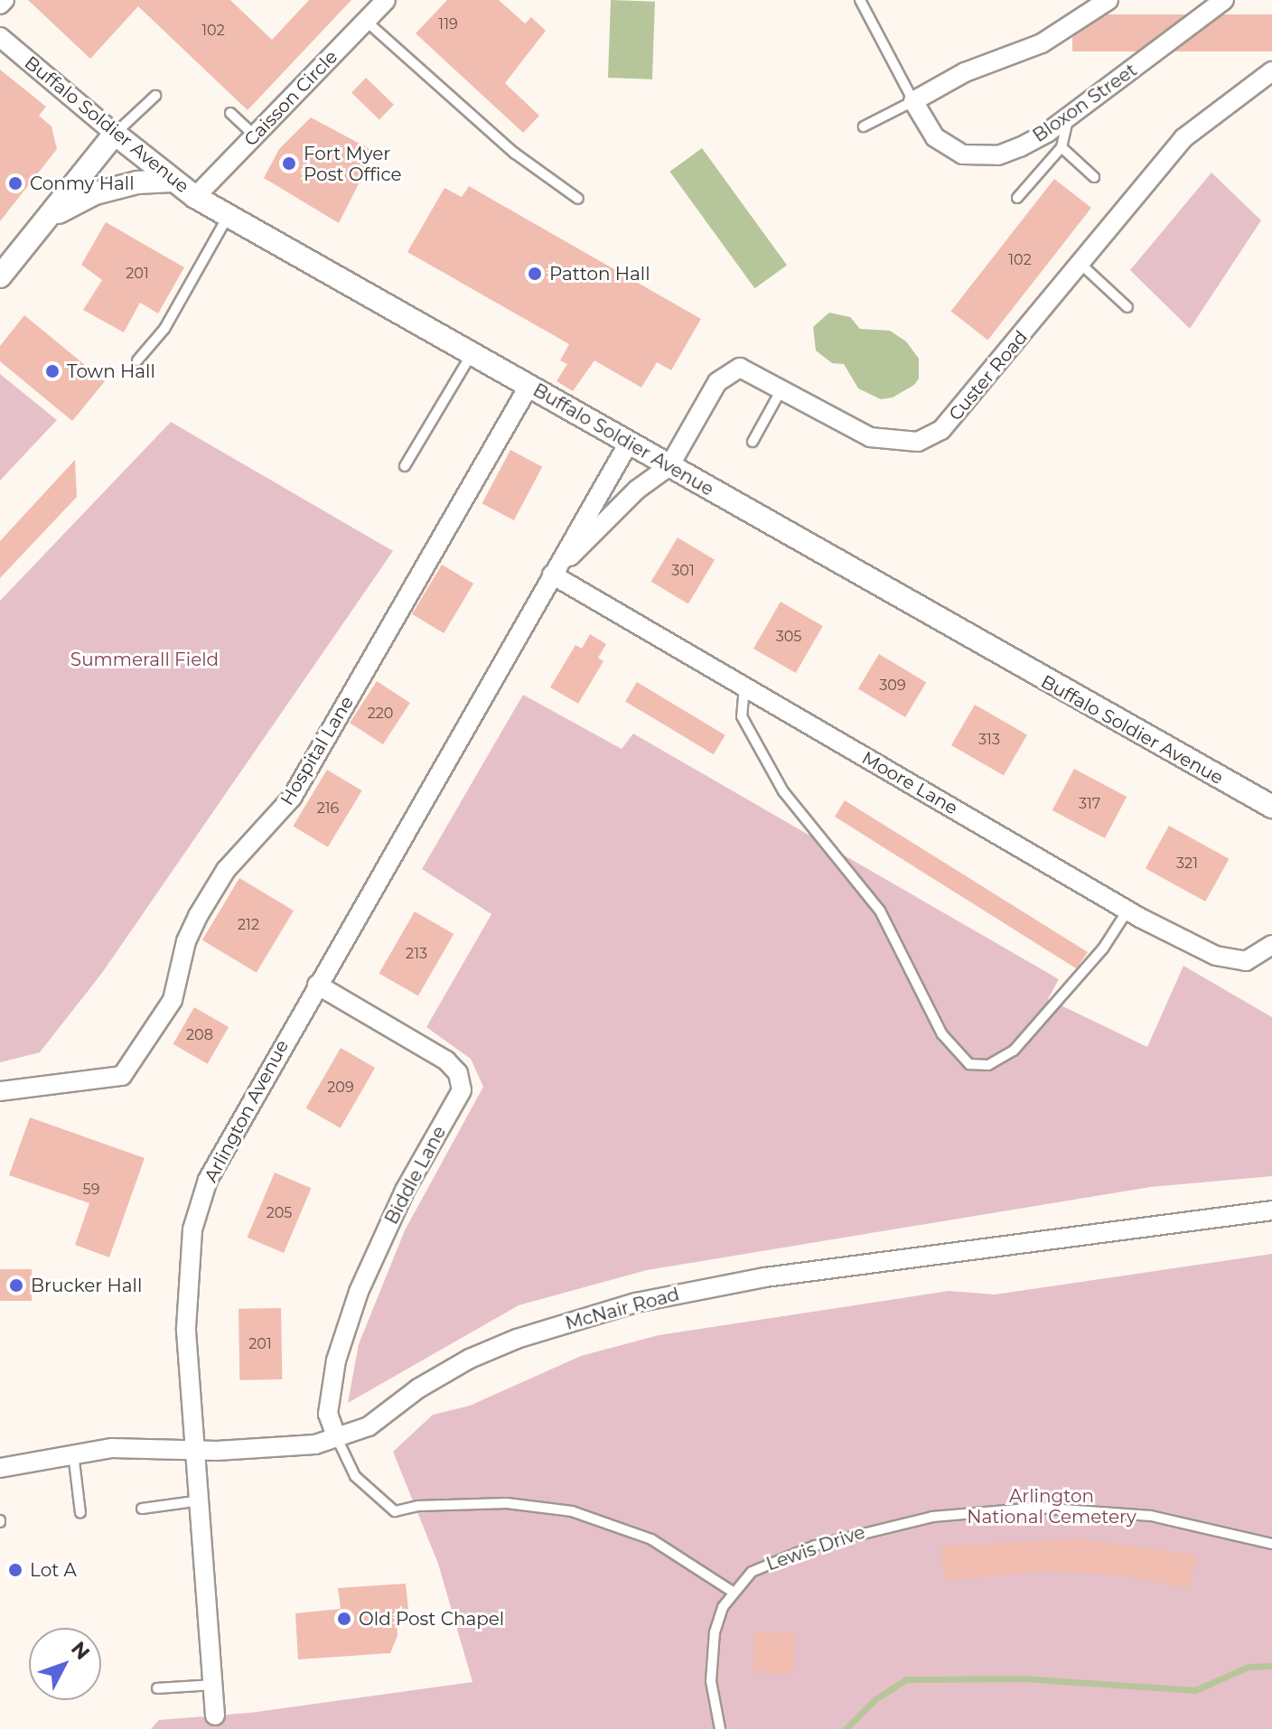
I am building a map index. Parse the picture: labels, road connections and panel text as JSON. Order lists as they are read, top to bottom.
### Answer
{
  "streets": {
    "street": [
      "Caisson Circle",
      "Bloxon Street",
      "Buffalo Soldier Avenue",
      "Custer Road",
      "Hospital Lane",
      "Moore Lane",
      "Arlington Avenue",
      "Biddle Lane",
      "McNair Road"
    ],
    "lane": ["Lewis Drive"]
  },
  "crossings": [
    ["Caisson Circle", "Buffalo Soldier Avenue"],
    ["Buffalo Soldier Avenue", "Custer Road"],
    ["Buffalo Soldier Avenue", "Hospital Lane"],
    ["Buffalo Soldier Avenue", "Arlington Avenue"],
    ["Custer Road", "Arlington Avenue"],
    ["Moore Lane", "Arlington Avenue"],
    ["Arlington Avenue", "Biddle Lane"],
    ["Arlington Avenue", "McNair Road"],
    ["Biddle Lane", "McNair Road"]
  ],
  "parks": ["Summerall Field", "Arlington National Cemetery"],
  "places": [
    "Fort Myer Post Office",
    "Conmy Hall",
    "Patton Hall",
    "Town Hall",
    "Brucker Hall",
    "Lot A",
    "Old Post Chapel"
  ],
  "house_numbers": [
    "119",
    "102",
    "102",
    "201",
    "301",
    "305",
    "309",
    "220",
    "313",
    "317",
    "216",
    "321",
    "212",
    "213",
    "208",
    "209",
    "59",
    "205",
    "201"
  ],
  "north": "top right"
}
